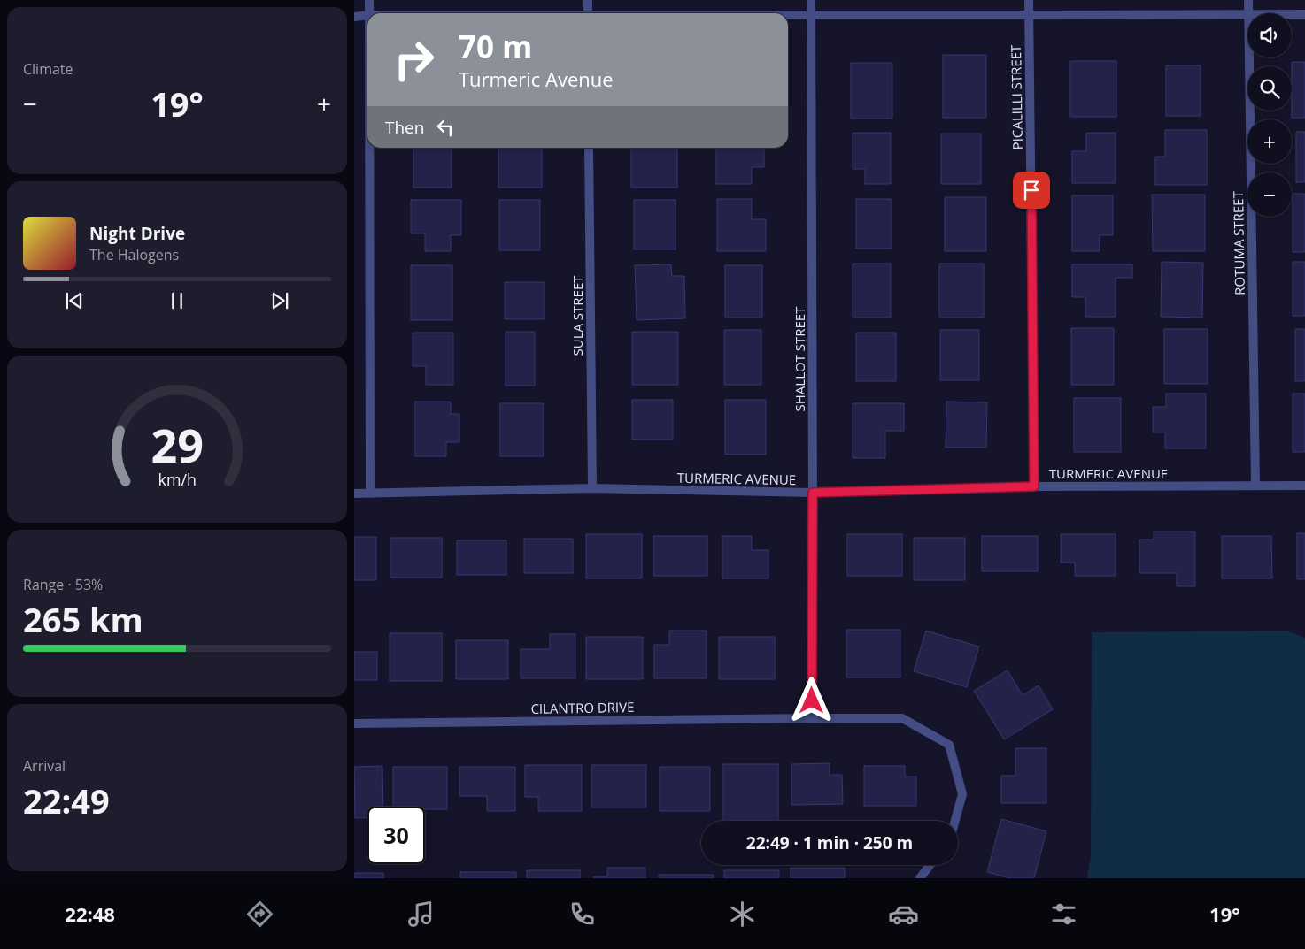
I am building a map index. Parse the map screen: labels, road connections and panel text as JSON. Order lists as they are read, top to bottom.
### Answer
{
  "streets": {
    "street": [
      "PICALILLI STREET",
      "ROTUMA STREET",
      "SULA STREET",
      "SHALLOT STREET",
      "TURMERIC AVENUE",
      "CILANTRO DRIVE"
    ]
  },
  "crossings": [
    ["PICALILLI STREET", "TURMERIC AVENUE"],
    ["ROTUMA STREET", "TURMERIC AVENUE"],
    ["SULA STREET", "TURMERIC AVENUE"],
    ["SHALLOT STREET", "TURMERIC AVENUE"],
    ["SHALLOT STREET", "CILANTRO DRIVE"]
  ],
  "page": {
    "tile": [
      "Climate",
      ["Range · 53%", "265 km"],
      ["Arrival", "22:49"]
    ],
    "map_buttons": ["+", "−"],
    "turn": ["70 m", "Turmeric Avenue"],
    "heat": ["−", "19°", "+"],
    "then": "Then",
    "song": ["Night Drive", "The Halogens"],
    "limit": "30",
    "trip": "22:49 · 1 min · 250 m",
    "tabs": ["22:48", "19°"],
    "gauge": ["29", "km/h"]
  }
}
